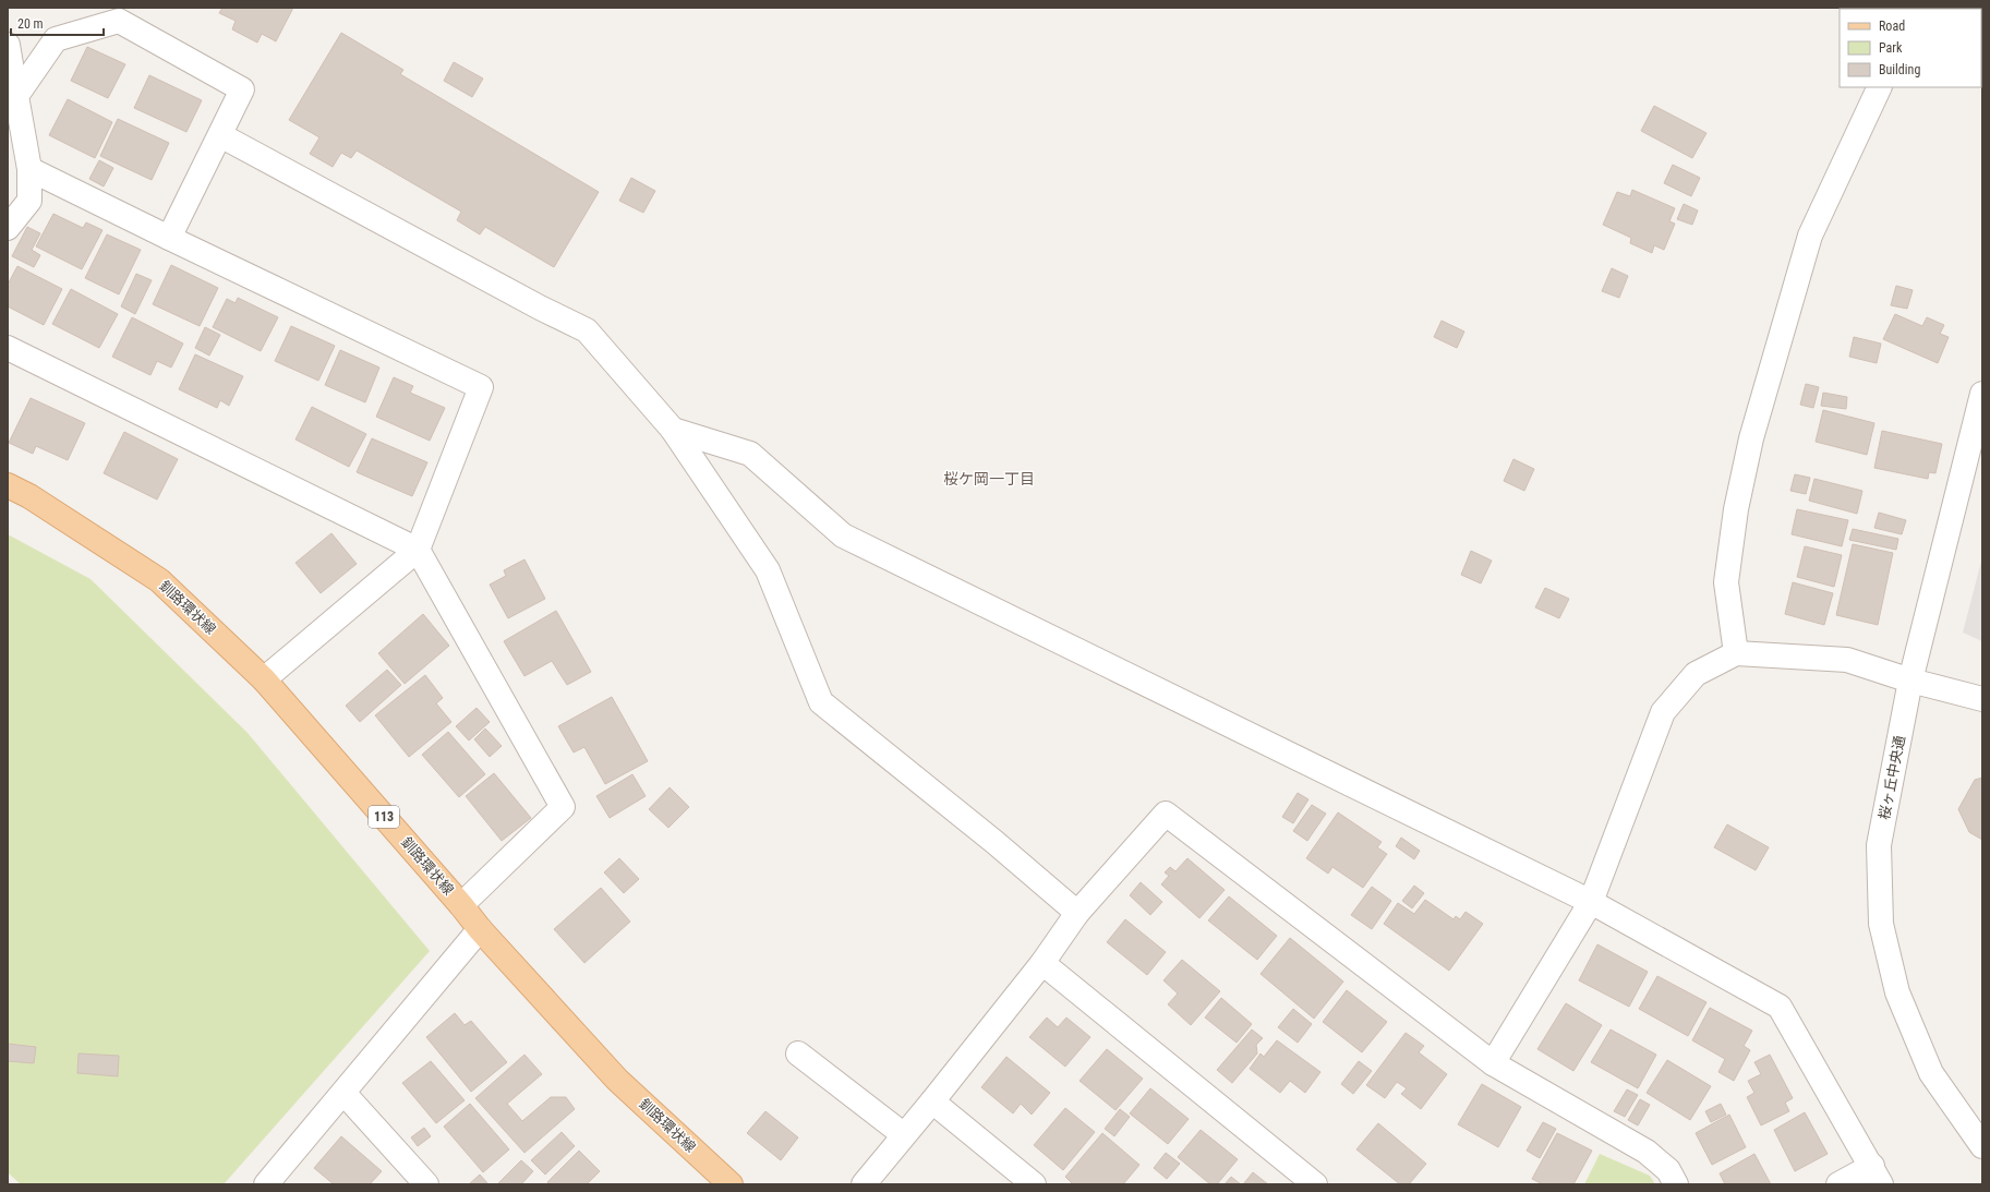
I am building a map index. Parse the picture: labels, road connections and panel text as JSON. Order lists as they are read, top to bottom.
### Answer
{
  "streets": {
    "main road": ["釧路環状線", "113"],
    "street": ["桜ヶ丘中央通"]
  },
  "districts": ["桜ケ岡一丁目"],
  "legend": ["Road", "Park", "Building"],
  "scale_bar": "20 m"
}
